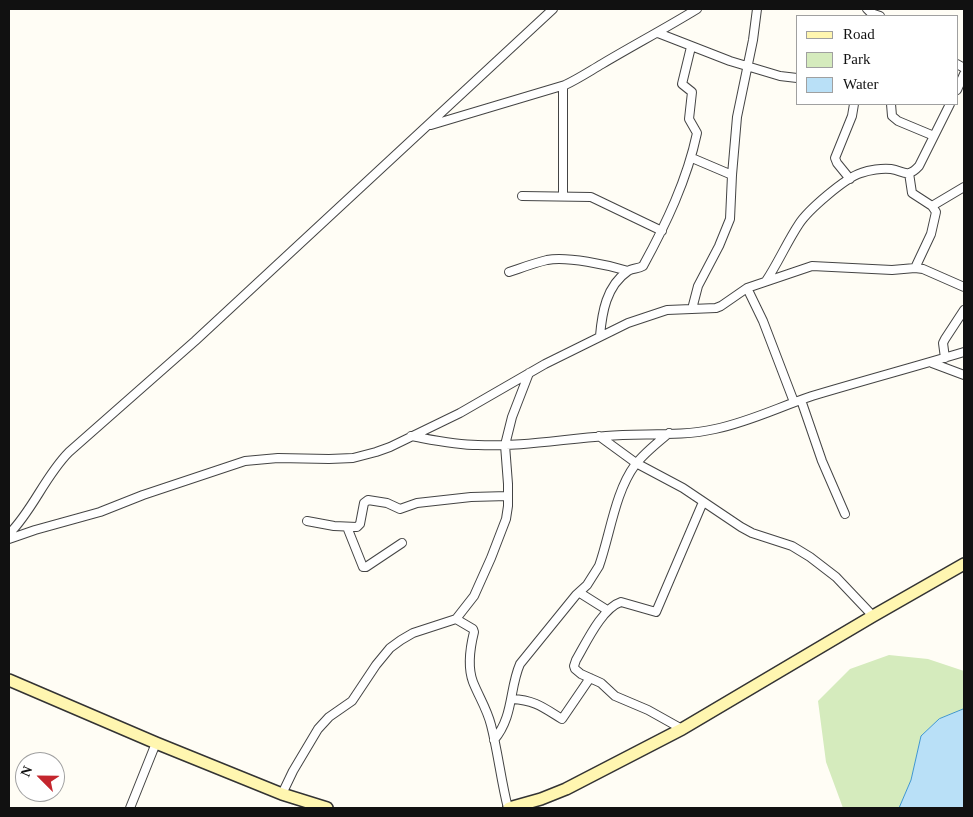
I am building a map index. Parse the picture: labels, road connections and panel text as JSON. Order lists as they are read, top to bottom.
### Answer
{
  "legend": ["Road", "Park", "Water"],
  "north": "top left"
}
